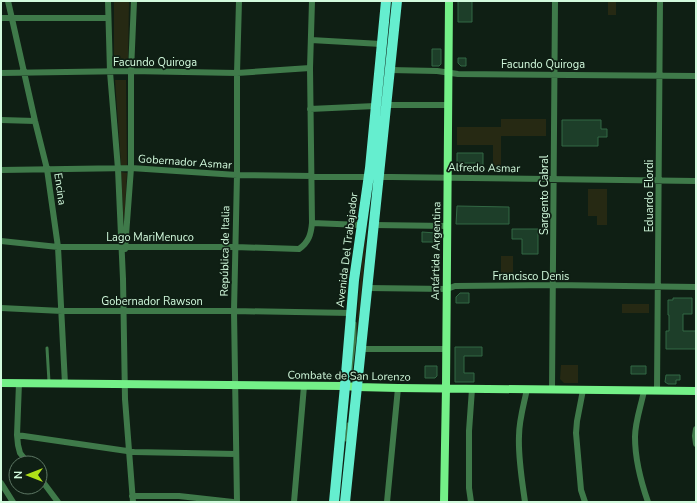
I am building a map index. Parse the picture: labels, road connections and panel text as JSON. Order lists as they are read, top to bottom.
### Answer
{
  "streets": {
    "main road": ["Avenida Del Trabajador", "Antártida Argentina", "Combate de San Lorenzo"],
    "street": [
      "Facundo Quiroga",
      "Gobernador Asmar",
      "Alfredo Asmar",
      "Encina",
      "Sargento Cabral",
      "Eduardo Elordi",
      "Lago MariMenuco",
      "República de Italia",
      "Francisco Denis",
      "Gobernador Rawson"
    ]
  },
  "crossings": [
    ["Facundo Quiroga", "Encina"],
    ["Facundo Quiroga", "Sargento Cabral"],
    ["Facundo Quiroga", "Eduardo Elordi"],
    ["Facundo Quiroga", "Avenida Del Trabajador"],
    ["Facundo Quiroga", "República de Italia"],
    ["Facundo Quiroga", "Antártida Argentina"],
    ["Gobernador Asmar", "Alfredo Asmar"],
    ["Gobernador Asmar", "Encina"],
    ["Gobernador Asmar", "Avenida Del Trabajador"],
    ["Gobernador Asmar", "República de Italia"],
    ["Alfredo Asmar", "Sargento Cabral"],
    ["Alfredo Asmar", "Eduardo Elordi"],
    ["Alfredo Asmar", "Avenida Del Trabajador"],
    ["Alfredo Asmar", "Antártida Argentina"],
    ["Encina", "Lago MariMenuco"],
    ["Encina", "Gobernador Rawson"],
    ["Encina", "Combate de San Lorenzo"],
    ["Sargento Cabral", "Francisco Denis"],
    ["Sargento Cabral", "Combate de San Lorenzo"],
    ["Eduardo Elordi", "Francisco Denis"],
    ["Eduardo Elordi", "Combate de San Lorenzo"],
    ["Lago MariMenuco", "República de Italia"],
    ["Avenida Del Trabajador", "Francisco Denis"],
    ["Avenida Del Trabajador", "Gobernador Rawson"],
    ["Avenida Del Trabajador", "Combate de San Lorenzo"],
    ["República de Italia", "Gobernador Rawson"],
    ["República de Italia", "Combate de San Lorenzo"],
    ["Antártida Argentina", "Francisco Denis"],
    ["Antártida Argentina", "Combate de San Lorenzo"]
  ],
  "north": "left"
}
